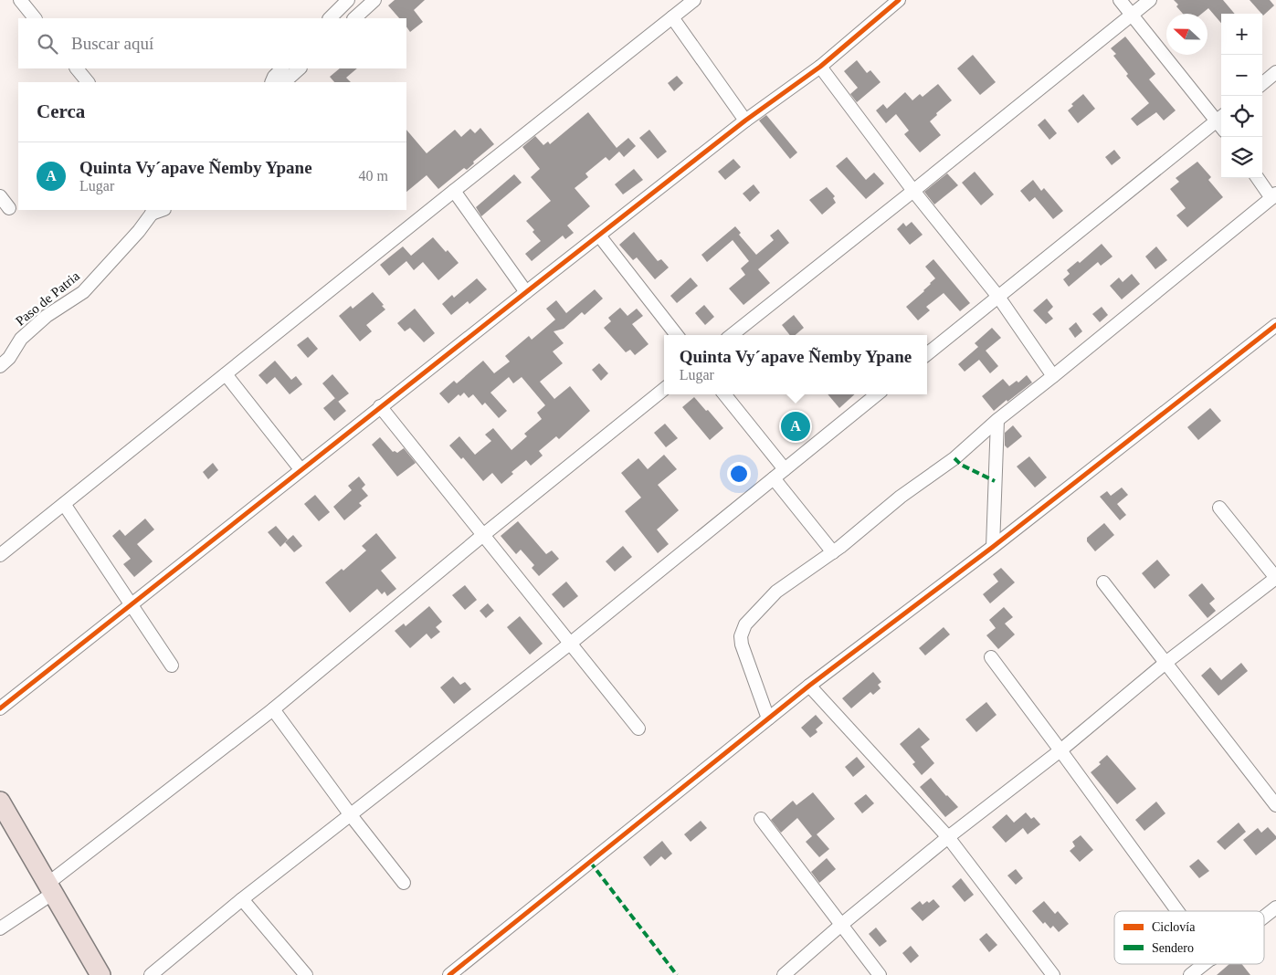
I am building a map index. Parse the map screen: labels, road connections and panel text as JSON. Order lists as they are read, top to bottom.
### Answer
{
  "streets": {
    "street": ["Paso de Patria"]
  },
  "legend": ["Ciclovía", "Sendero"],
  "north": "left",
  "page": {
    "map_buttons": ["+", "−"],
    "search": "Buscar aquí",
    "heading": "Cerca",
    "list": [
      {
        "mark": "A",
        "name": "Quinta Vy´apave Ñemby Ypane",
        "note": "Lugar",
        "value": "40 m"
      }
    ],
    "popup": ["Quinta Vy´apave Ñemby Ypane", "Lugar"],
    "pins": "A"
  }
}
